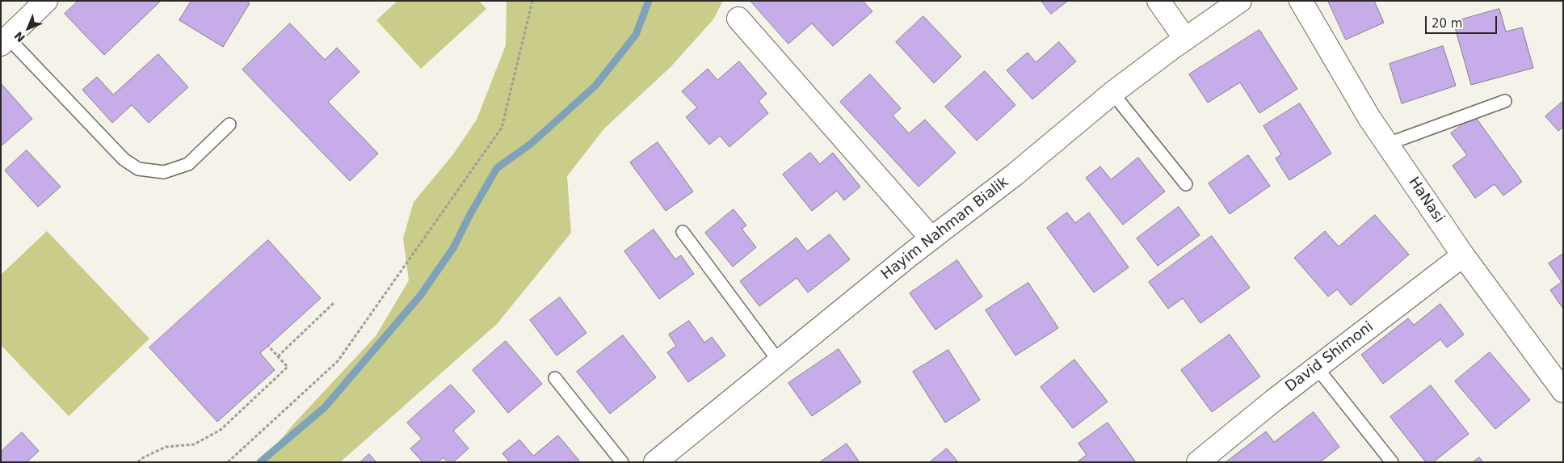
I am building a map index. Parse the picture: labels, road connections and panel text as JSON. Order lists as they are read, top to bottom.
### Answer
{
  "streets": {
    "street": ["HaNasi", "Hayim Nahman Bialik", "David Shimoni"]
  },
  "crossings": [
    ["HaNasi", "David Shimoni"]
  ],
  "scale_bar": "20 m",
  "north": "bottom left"
}
